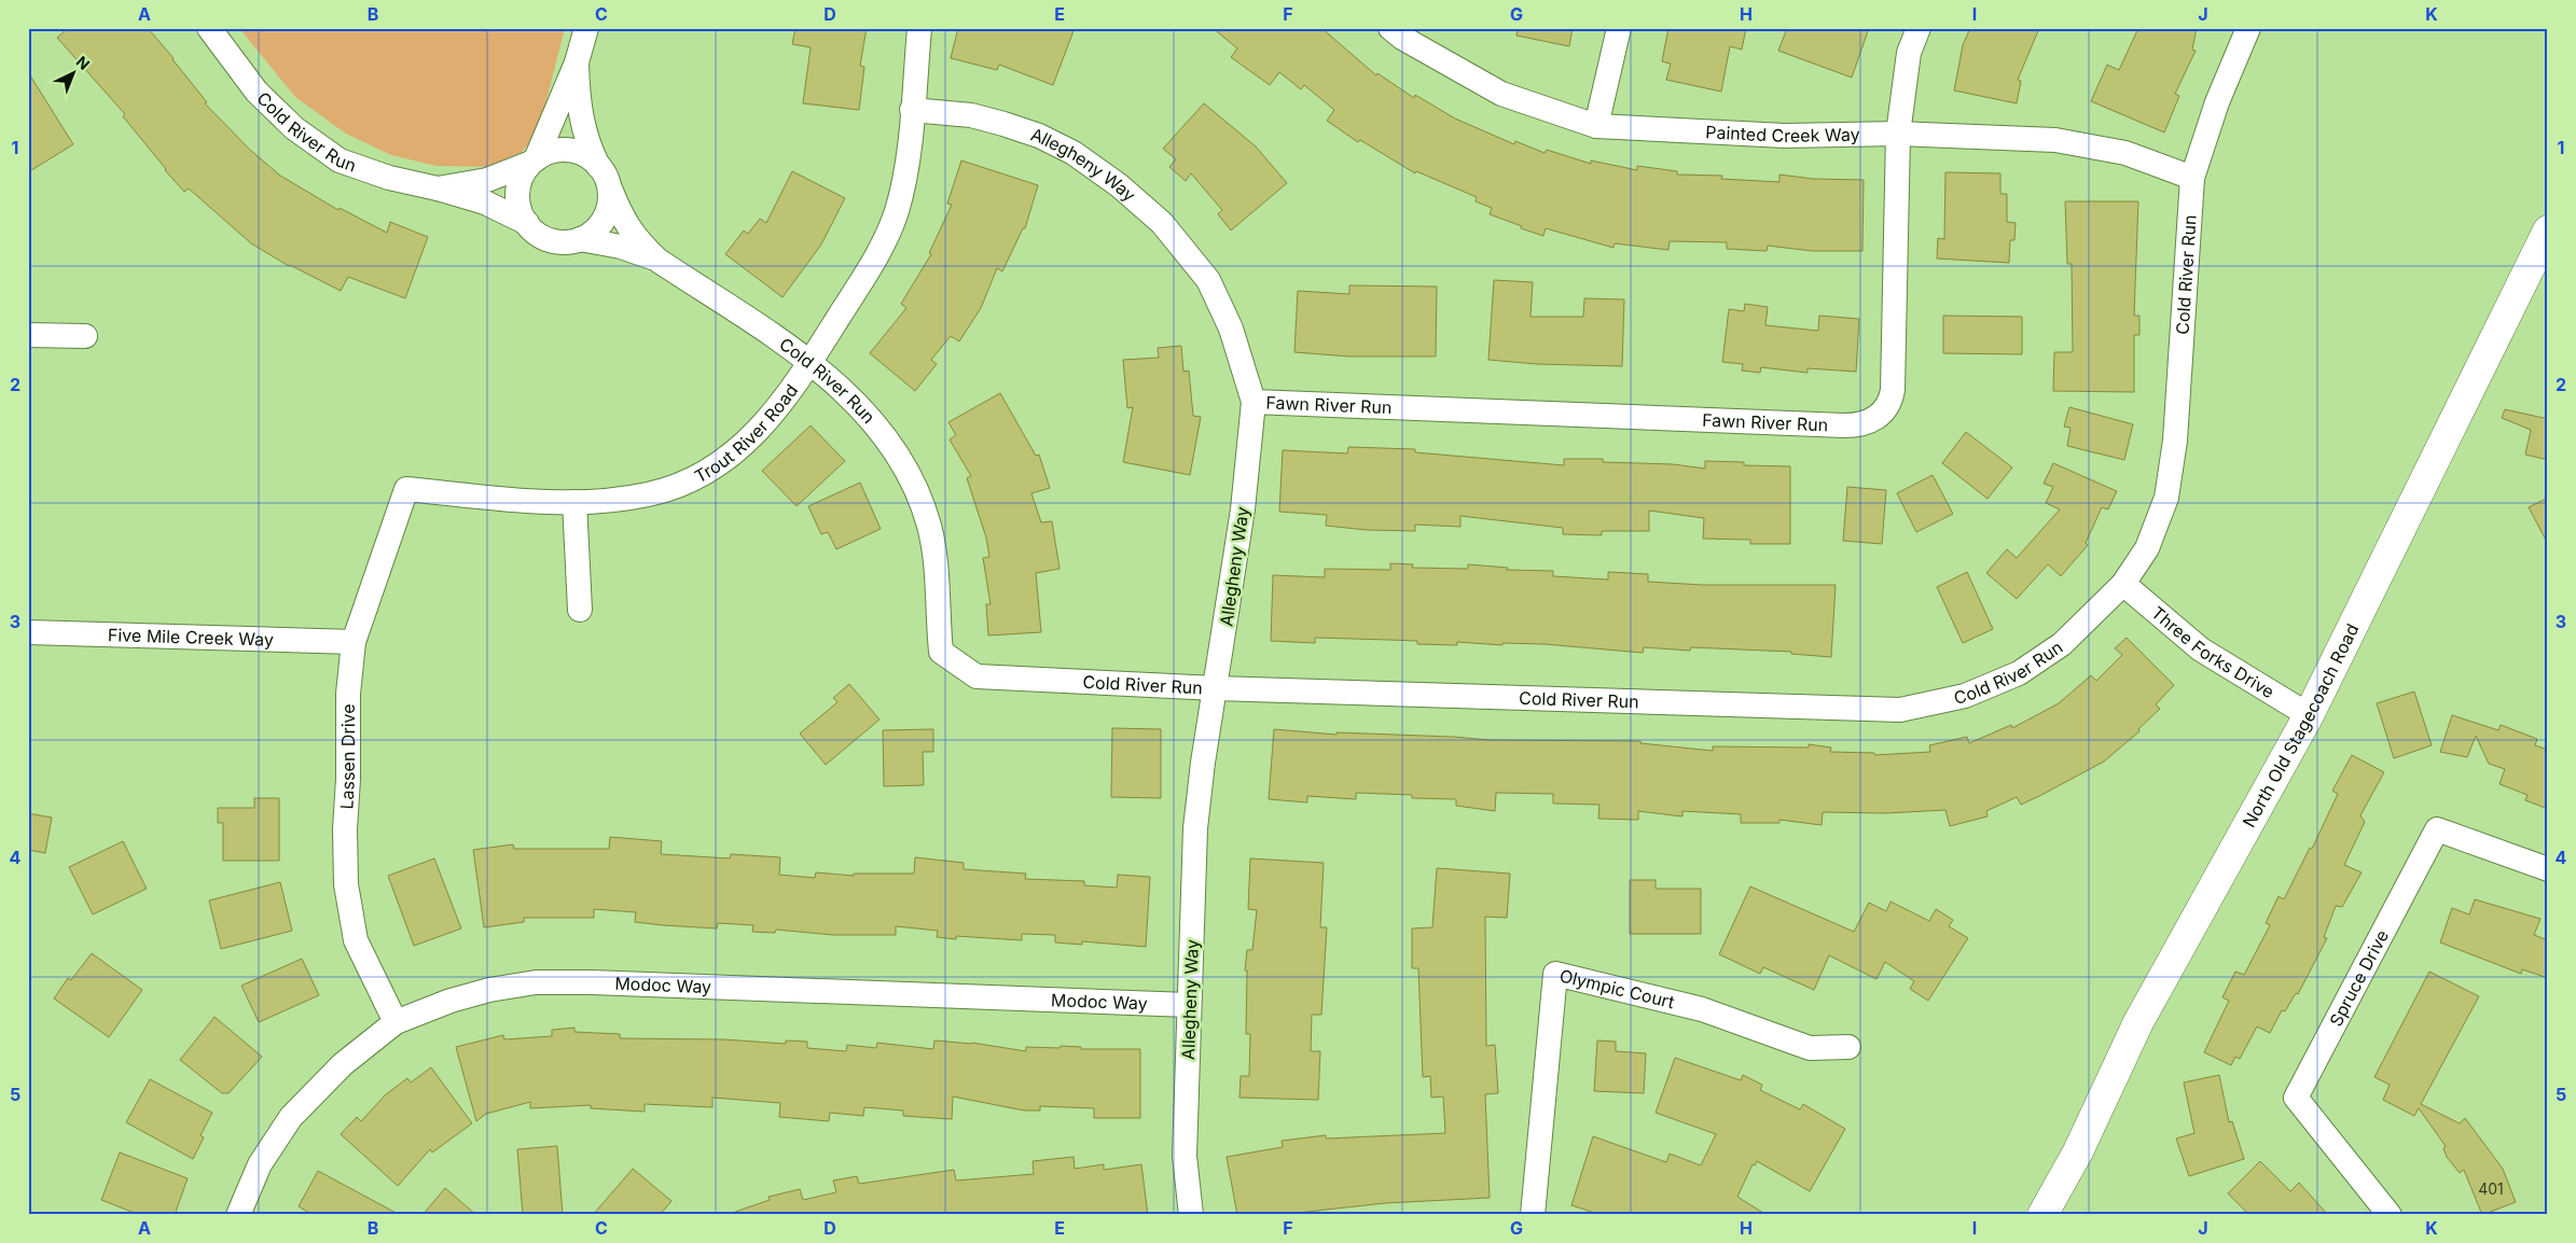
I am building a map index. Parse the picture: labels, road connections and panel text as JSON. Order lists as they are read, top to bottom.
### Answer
{
  "streets": {
    "street": [
      "Cold River Run",
      "Painted Creek Way",
      "Allegheny Way",
      "Fawn River Run",
      "Trout River Road",
      "Five Mile Creek Way",
      "Three Forks Drive",
      "North Old Stagecoach Road",
      "Lassen Drive",
      "Spruce Drive",
      "Modoc Way",
      "Olympic Court"
    ]
  },
  "crossings": [
    ["Cold River Run", "Painted Creek Way"],
    ["Cold River Run", "Allegheny Way"],
    ["Cold River Run", "Trout River Road"],
    ["Cold River Run", "Three Forks Drive"],
    ["Painted Creek Way", "Fawn River Run"],
    ["Allegheny Way", "Fawn River Run"],
    ["Allegheny Way", "Trout River Road"],
    ["Allegheny Way", "Modoc Way"],
    ["Trout River Road", "Lassen Drive"],
    ["Five Mile Creek Way", "Lassen Drive"],
    ["Three Forks Drive", "North Old Stagecoach Road"],
    ["Lassen Drive", "Modoc Way"]
  ],
  "house_numbers": ["401"],
  "north": "top right",
  "grid": {
    "columns": [
      "A",
      "B",
      "C",
      "D",
      "E",
      "F",
      "G",
      "H",
      "I",
      "J",
      "K"
    ],
    "rows": [
      "1",
      "2",
      "3",
      "4",
      "5"
    ]
  }
}
